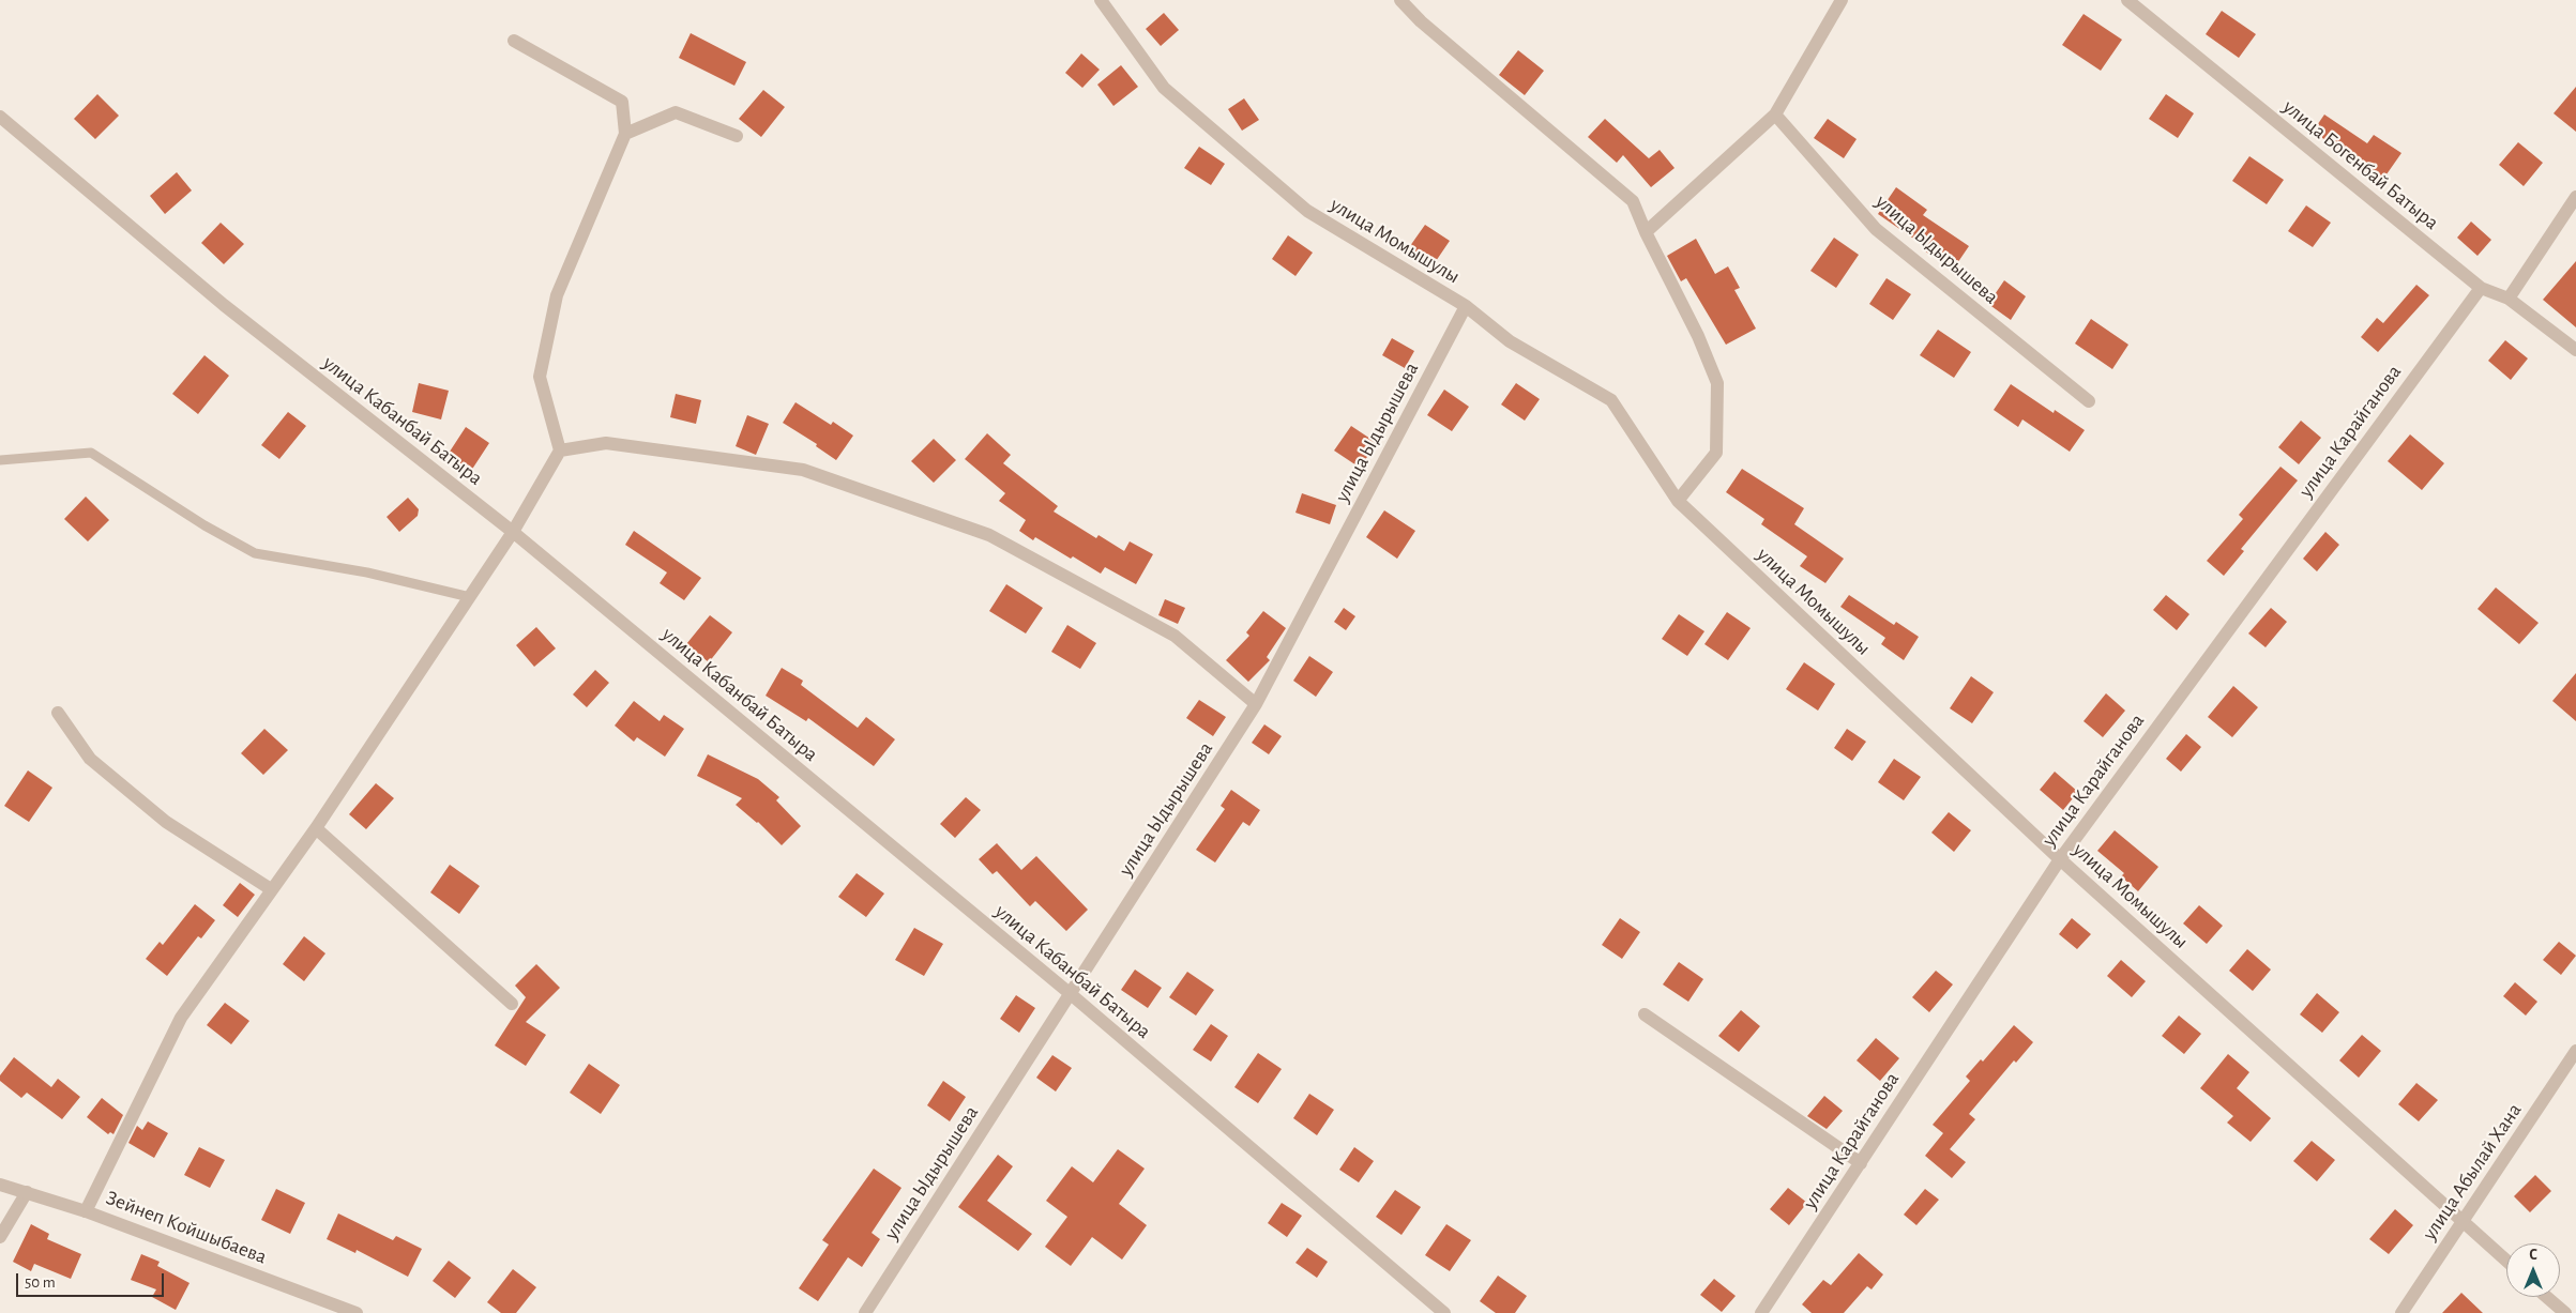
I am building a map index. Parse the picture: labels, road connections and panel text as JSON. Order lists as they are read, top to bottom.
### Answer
{
  "streets": {
    "street": [
      "улица Богенбай Батыра",
      "улица Момышулы",
      "улица Ыдырышева",
      "улица Кабанбай Батыра",
      "улица Карайганова",
      "улица Абылай Хана",
      "Зейнеп Койшыбаева"
    ]
  },
  "crossings": [
    ["улица Богенбай Батыра", "улица Карайганова"],
    ["улица Момышулы", "улица Ыдырышева"],
    ["улица Момышулы", "улица Карайганова"],
    ["улица Момышулы", "улица Абылай Хана"],
    ["улица Ыдырышева", "улица Кабанбай Батыра"]
  ],
  "scale_bar": "50 m",
  "north": "top"
}
